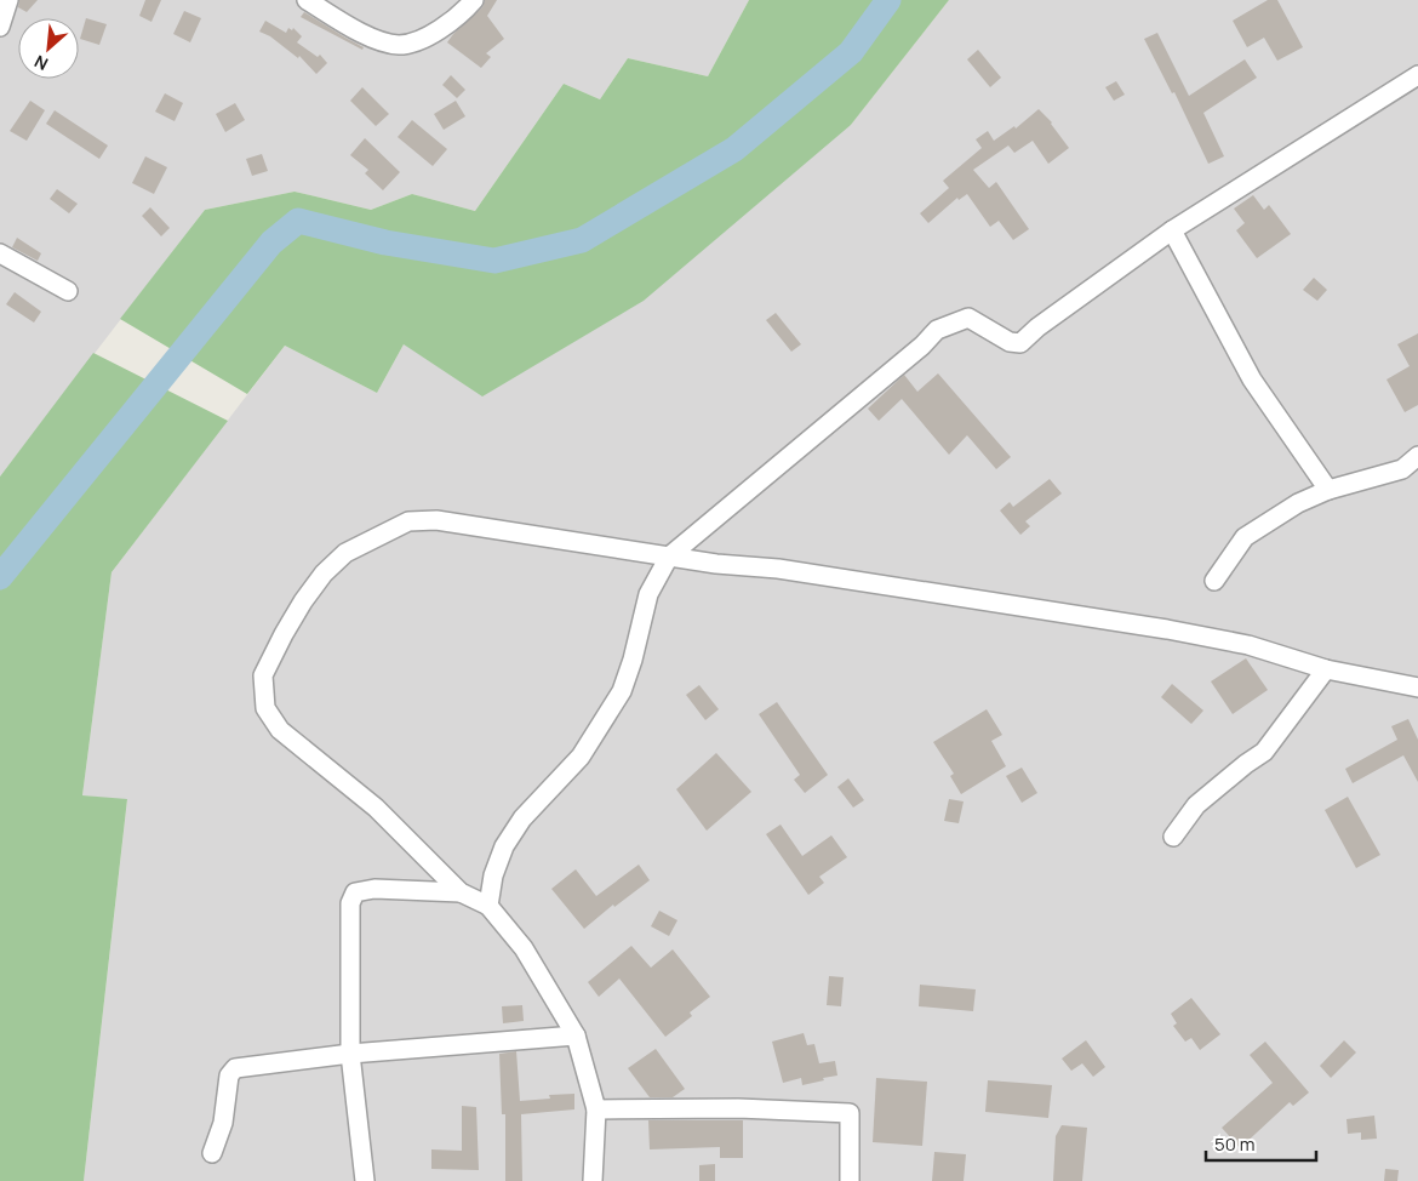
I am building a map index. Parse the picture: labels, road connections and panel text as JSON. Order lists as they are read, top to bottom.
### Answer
{
  "scale_bar": "50 m",
  "north": "bottom left"
}
